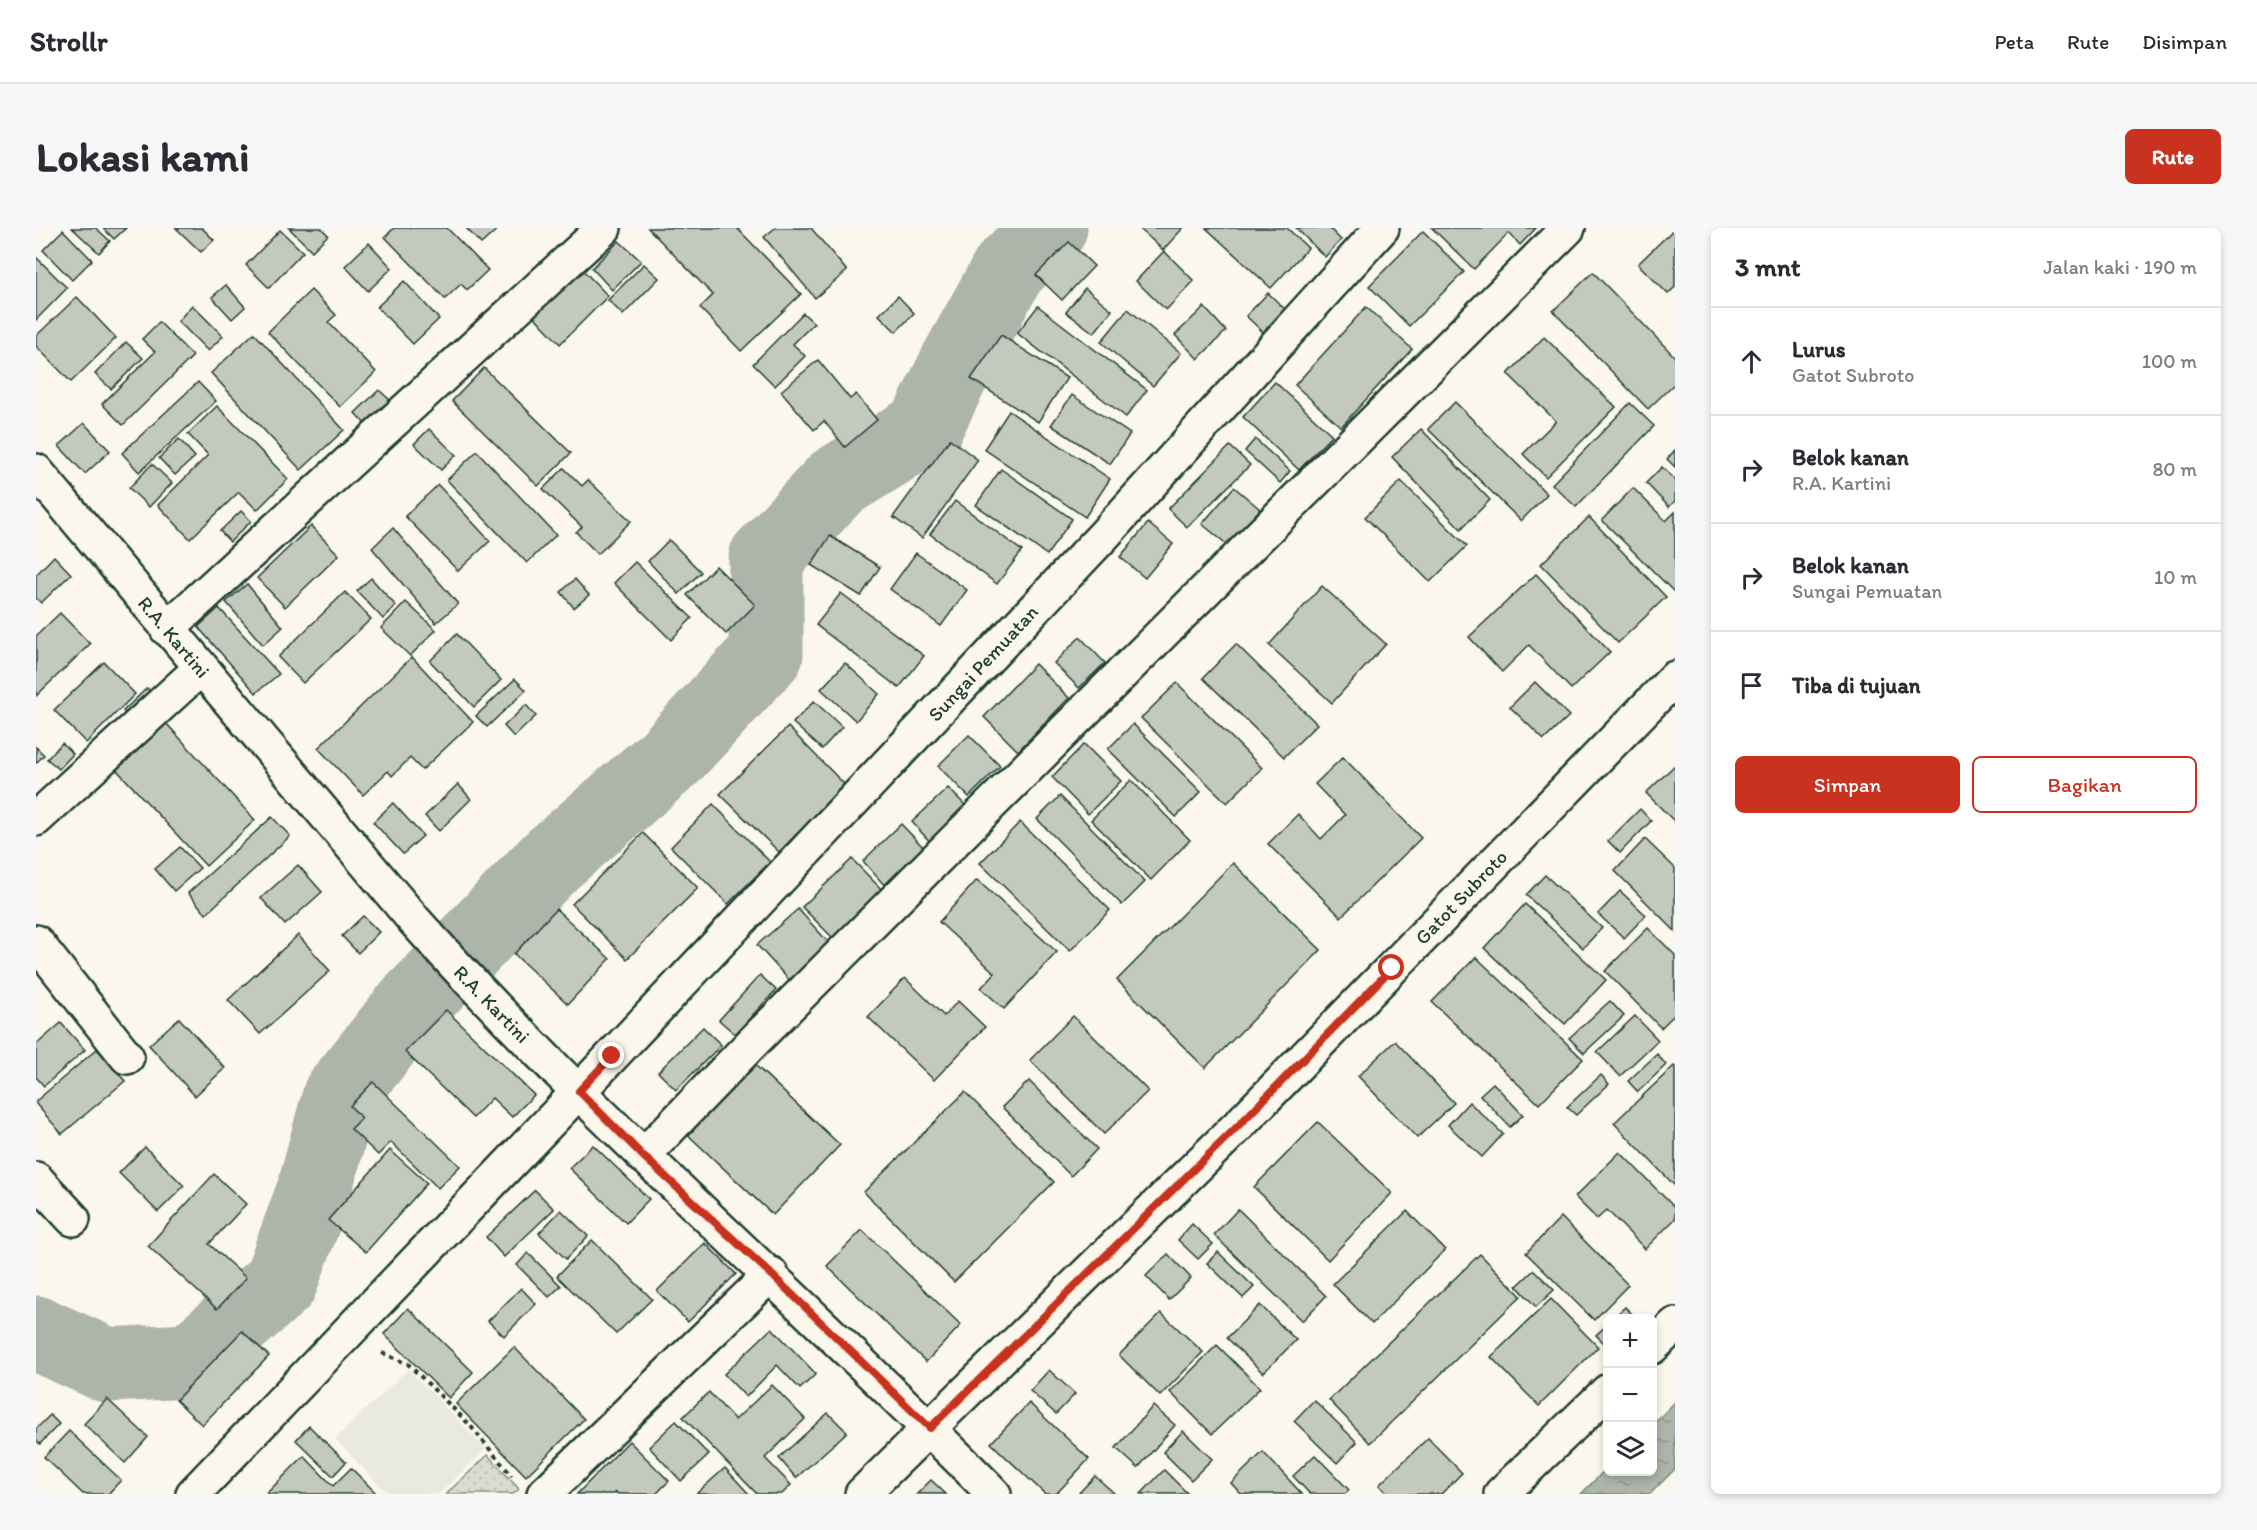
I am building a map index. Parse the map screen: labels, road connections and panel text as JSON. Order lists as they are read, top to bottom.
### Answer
{
  "streets": {
    "street": ["R.A. Kartini", "Sungai Pemuatan", "Gatot Subroto"]
  },
  "crossings": [
    ["R.A. Kartini", "Sungai Pemuatan"],
    ["R.A. Kartini", "Gatot Subroto"]
  ],
  "page": {
    "header": "Strollr",
    "nav": ["Peta", "Rute", "Disimpan"],
    "buttons": [
      "Rute",
      ["Simpan", "Bagikan"]
    ],
    "title": "Lokasi kami",
    "heading": ["3 mnt", "Jalan kaki · 190 m"],
    "list": [
      ["Lurus", "Gatot Subroto", "100 m"],
      ["Belok kanan", "R.A. Kartini", "80 m"],
      ["Belok kanan", "Sungai Pemuatan", "10 m"],
      "Tiba di tujuan"
    ],
    "map_buttons": ["+", "−"]
  }
}
